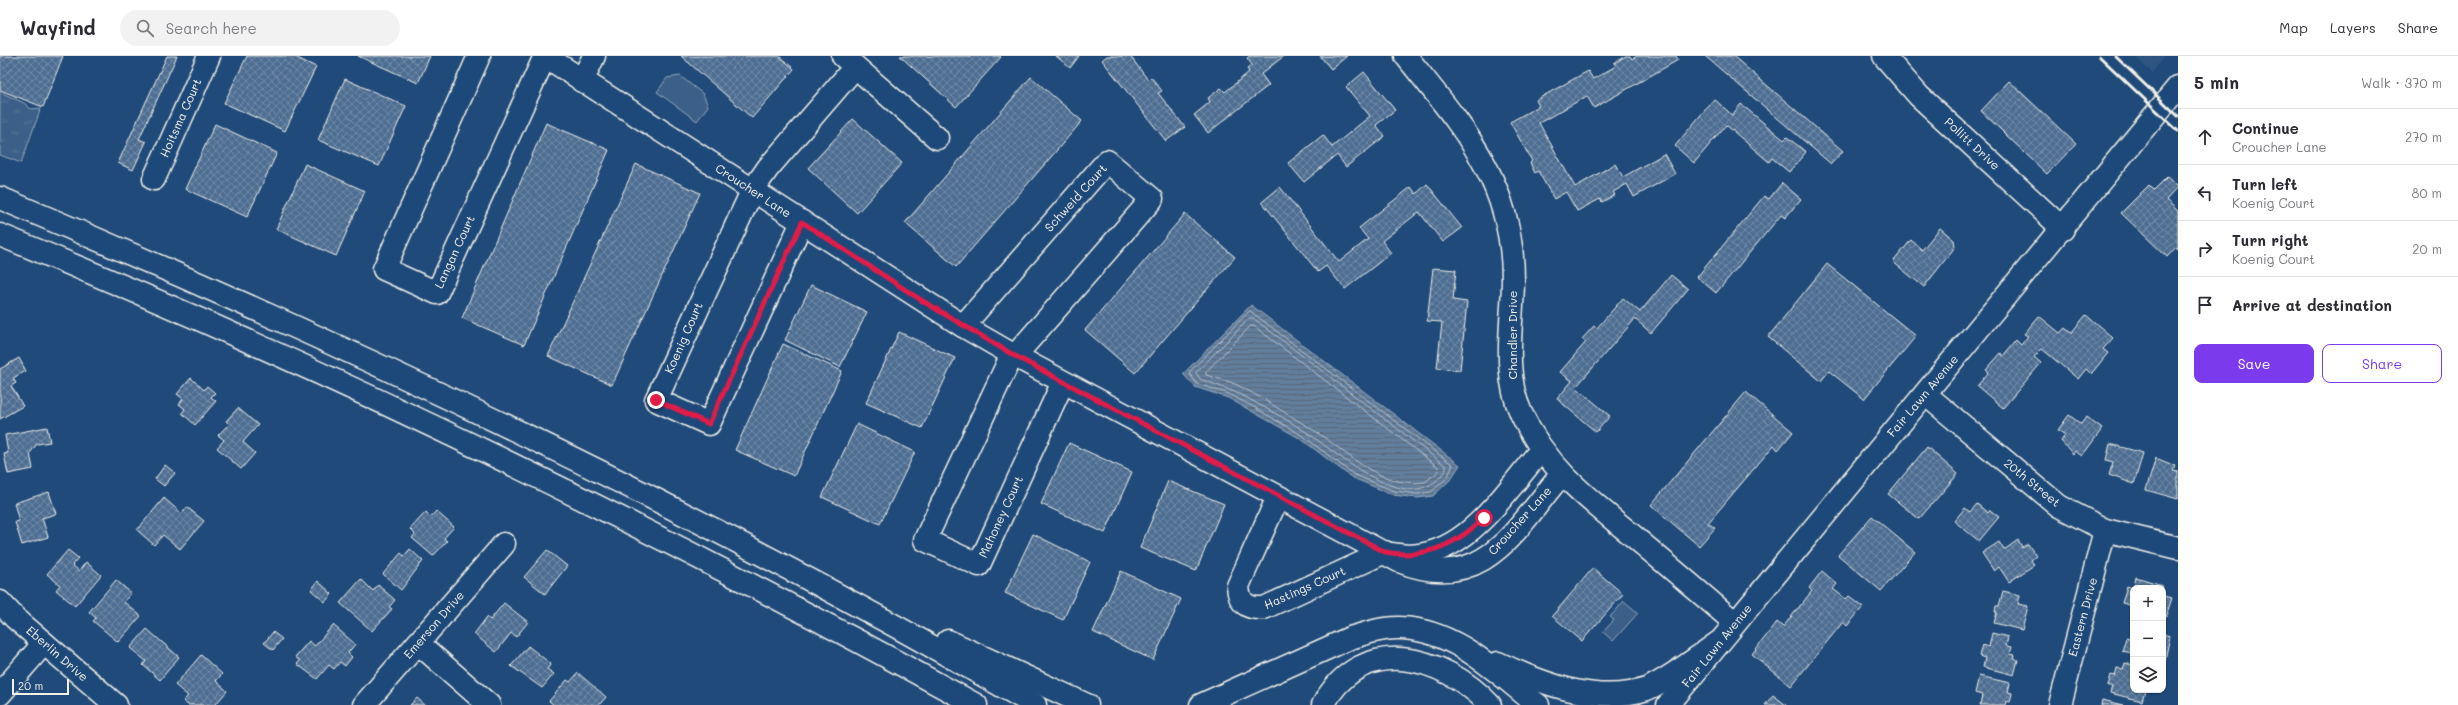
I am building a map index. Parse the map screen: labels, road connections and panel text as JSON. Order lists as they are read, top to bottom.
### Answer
{
  "streets": {
    "main road": [
      "Hoitsma Court",
      "Pollitt Drive",
      "Croucher Lane",
      "Schweid Court",
      "Langan Court",
      "Chandler Drive",
      "Koenig Court",
      "Fair Lawn Avenue",
      "20th Street",
      "Mahoney Court",
      "Hastings Court",
      "Eastern Drive",
      "Emerson Drive",
      "Eberlin Drive"
    ]
  },
  "crossings": [
    ["Pollitt Drive", "Fair Lawn Avenue"],
    ["Croucher Lane", "Schweid Court"],
    ["Croucher Lane", "Langan Court"],
    ["Croucher Lane", "Chandler Drive"],
    ["Croucher Lane", "Koenig Court"],
    ["Croucher Lane", "Mahoney Court"],
    ["Croucher Lane", "Hastings Court"],
    ["Schweid Court", "Mahoney Court"],
    ["Chandler Drive", "Fair Lawn Avenue"],
    ["Fair Lawn Avenue", "20th Street"],
    ["20th Street", "Eastern Drive"]
  ],
  "scale_bar": "20 m",
  "page": {
    "header": "Wayfind",
    "search": "Search here",
    "nav": ["Map", "Layers", "Share"],
    "heading": ["5 min", "Walk · 370 m"],
    "list": [
      ["Continue", "Croucher Lane", "270 m"],
      ["Turn left", "Koenig Court", "80 m"],
      ["Turn right", "Koenig Court", "20 m"],
      "Arrive at destination"
    ],
    "buttons": ["Save", "Share"],
    "map_buttons": ["+", "−"],
    "scale": "20 m"
  }
}
